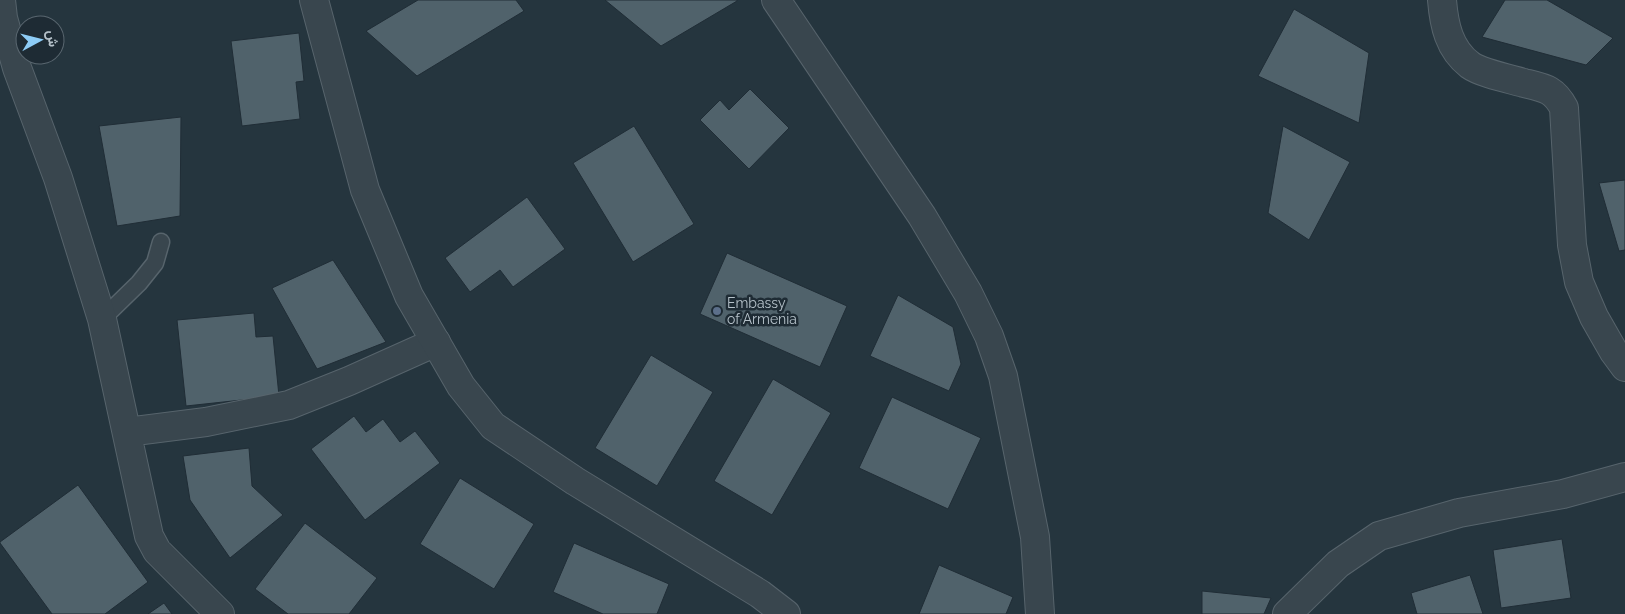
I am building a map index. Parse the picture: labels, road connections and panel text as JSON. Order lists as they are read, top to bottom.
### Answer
{
  "places": ["Embassy of Armenia"],
  "north": "right"
}
